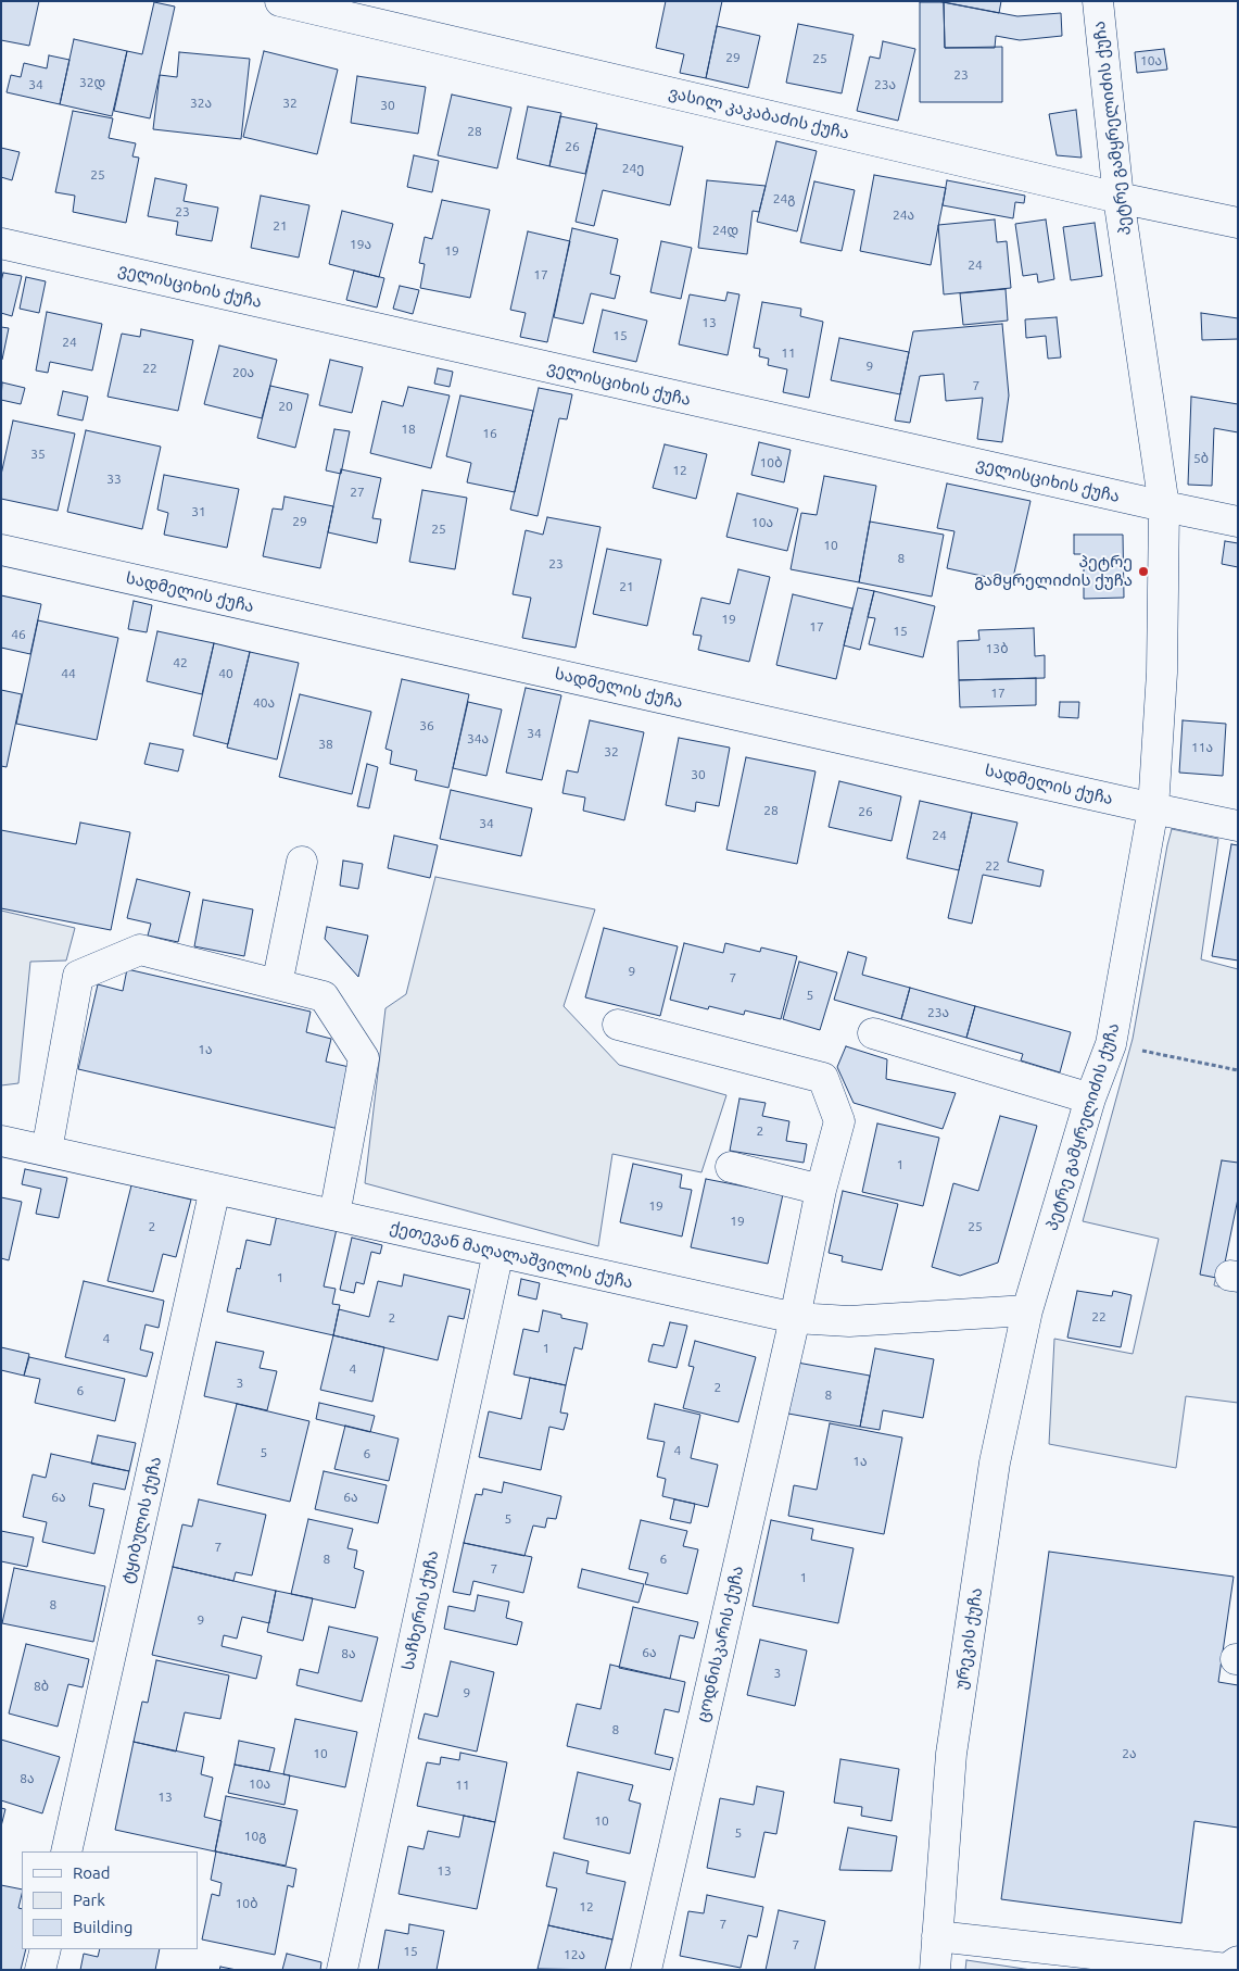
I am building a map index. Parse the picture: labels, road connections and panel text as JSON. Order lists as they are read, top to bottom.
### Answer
{
  "streets": {
    "street": [
      "ვასილ კაკაბაძის ქუჩა",
      "პეტრე გამყრელიძის ქუჩა",
      "ველისციხის ქუჩა",
      "სადმელის ქუჩა",
      "ქეთევან მაღალაშვილის ქუჩა",
      "ტყიბულის ქუჩა",
      "საჩხერის ქუჩა",
      "ურეკის ქუჩა",
      "ცოდნისკარის ქუჩა"
    ]
  },
  "crossings": [
    ["ვასილ კაკაბაძის ქუჩა", "პეტრე გამყრელიძის ქუჩა"],
    ["პეტრე გამყრელიძის ქუჩა", "ველისციხის ქუჩა"],
    ["პეტრე გამყრელიძის ქუჩა", "სადმელის ქუჩა"],
    ["პეტრე გამყრელიძის ქუჩა", "ქეთევან მაღალაშვილის ქუჩა"],
    ["პეტრე გამყრელიძის ქუჩა", "ურეკის ქუჩა"],
    ["ქეთევან მაღალაშვილის ქუჩა", "ტყიბულის ქუჩა"],
    ["ქეთევან მაღალაშვილის ქუჩა", "საჩხერის ქუჩა"],
    ["ქეთევან მაღალაშვილის ქუჩა", "ურეკის ქუჩა"],
    ["ქეთევან მაღალაშვილის ქუჩა", "ცოდნისკარის ქუჩა"]
  ],
  "places": ["პეტრე გამყრელიძის ქუჩა"],
  "house_numbers": [
    "29",
    "25",
    "10ა",
    "23",
    "32დ",
    "34",
    "23ა",
    "32ა",
    "32",
    "30",
    "28",
    "26",
    "24ე",
    "25",
    "24გ",
    "23",
    "24ა",
    "21",
    "24დ",
    "19ა",
    "19",
    "24",
    "17",
    "13",
    "15",
    "24",
    "11",
    "9",
    "22",
    "20ა",
    "7",
    "20",
    "18",
    "16",
    "35",
    "5ბ",
    "10ბ",
    "12",
    "33",
    "27",
    "31",
    "29",
    "10ა",
    "25",
    "10",
    "8",
    "23",
    "21",
    "19",
    "17",
    "15",
    "46",
    "13ბ",
    "42",
    "44",
    "40",
    "17",
    "40ა",
    "36",
    "34",
    "34ა",
    "38",
    "11ა",
    "32",
    "30",
    "28",
    "26",
    "34",
    "24",
    "22",
    "9",
    "7",
    "5",
    "23ა",
    "1ა",
    "2",
    "1",
    "19",
    "19",
    "2",
    "25",
    "1",
    "22",
    "2",
    "4",
    "1",
    "4",
    "3",
    "2",
    "6",
    "8",
    "4",
    "5",
    "6",
    "1ა",
    "6ა",
    "6ა",
    "5",
    "7",
    "8",
    "6",
    "7",
    "1",
    "8",
    "9",
    "6ა",
    "8ა",
    "3",
    "8ბ",
    "9",
    "8",
    "10",
    "2ა",
    "8ა",
    "10ა",
    "11",
    "13",
    "10",
    "5",
    "10გ",
    "13",
    "10ბ",
    "12",
    "7",
    "7",
    "15",
    "12ა"
  ],
  "legend": ["Road", "Park", "Building"]
}
